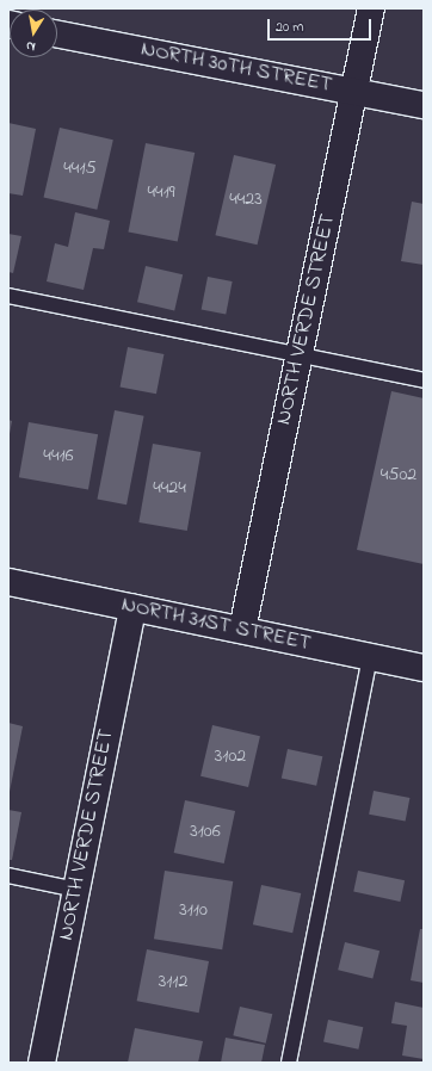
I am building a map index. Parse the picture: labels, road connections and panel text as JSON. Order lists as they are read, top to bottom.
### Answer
{
  "streets": {
    "street": ["NORTH 30TH STREET", "NORTH VERDE STREET", "NORTH 31ST STREET"]
  },
  "crossings": [
    ["NORTH 30TH STREET", "NORTH VERDE STREET"],
    ["NORTH VERDE STREET", "NORTH 31ST STREET"]
  ],
  "house_numbers": [
    "4415",
    "4419",
    "4423",
    "4416",
    "4502",
    "4424",
    "3102",
    "3106",
    "3110",
    "3112"
  ],
  "scale_bar": "20 m",
  "north": "bottom"
}
